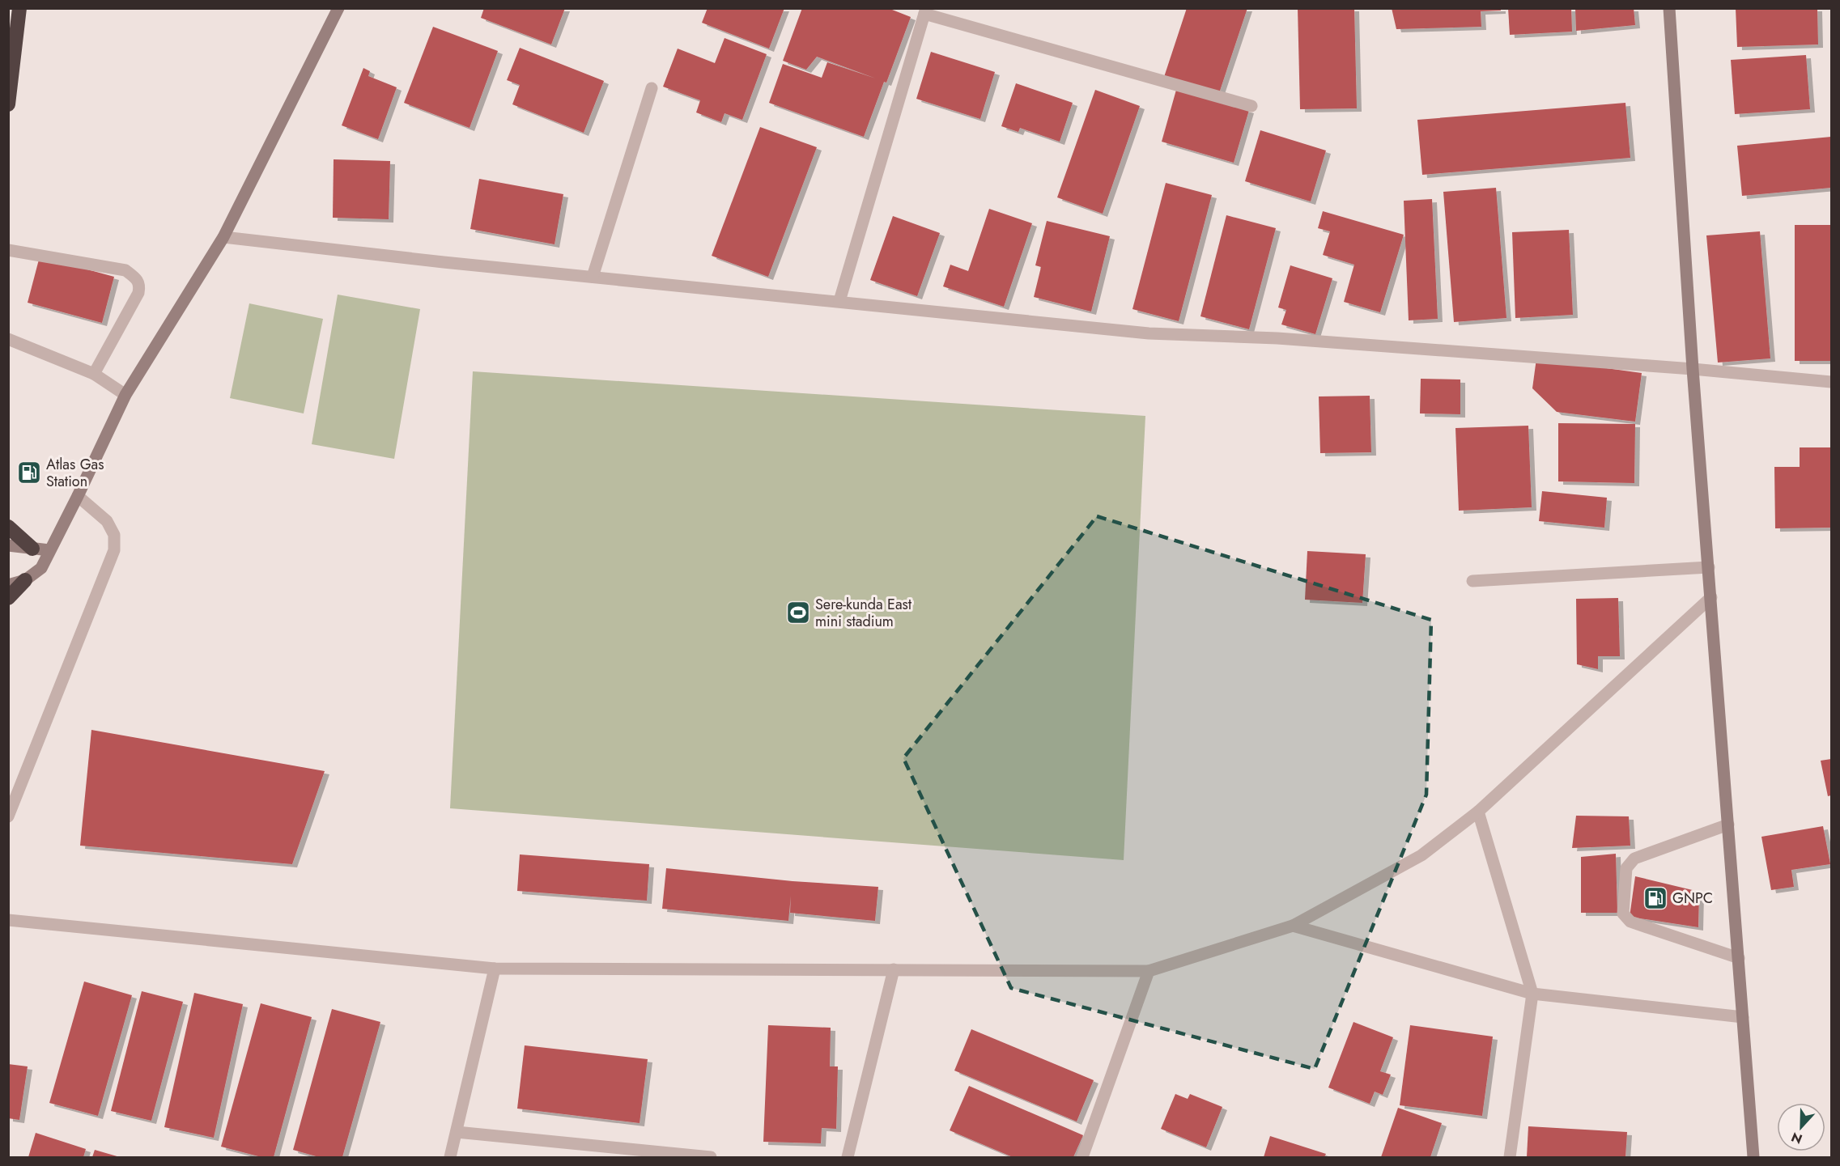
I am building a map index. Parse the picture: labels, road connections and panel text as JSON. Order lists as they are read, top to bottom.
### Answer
{
  "places": {
    "fuel station": ["Atlas Gas Station", "GNPC"],
    "sports": ["Sere-kunda East mini stadium"]
  },
  "north": "bottom"
}
